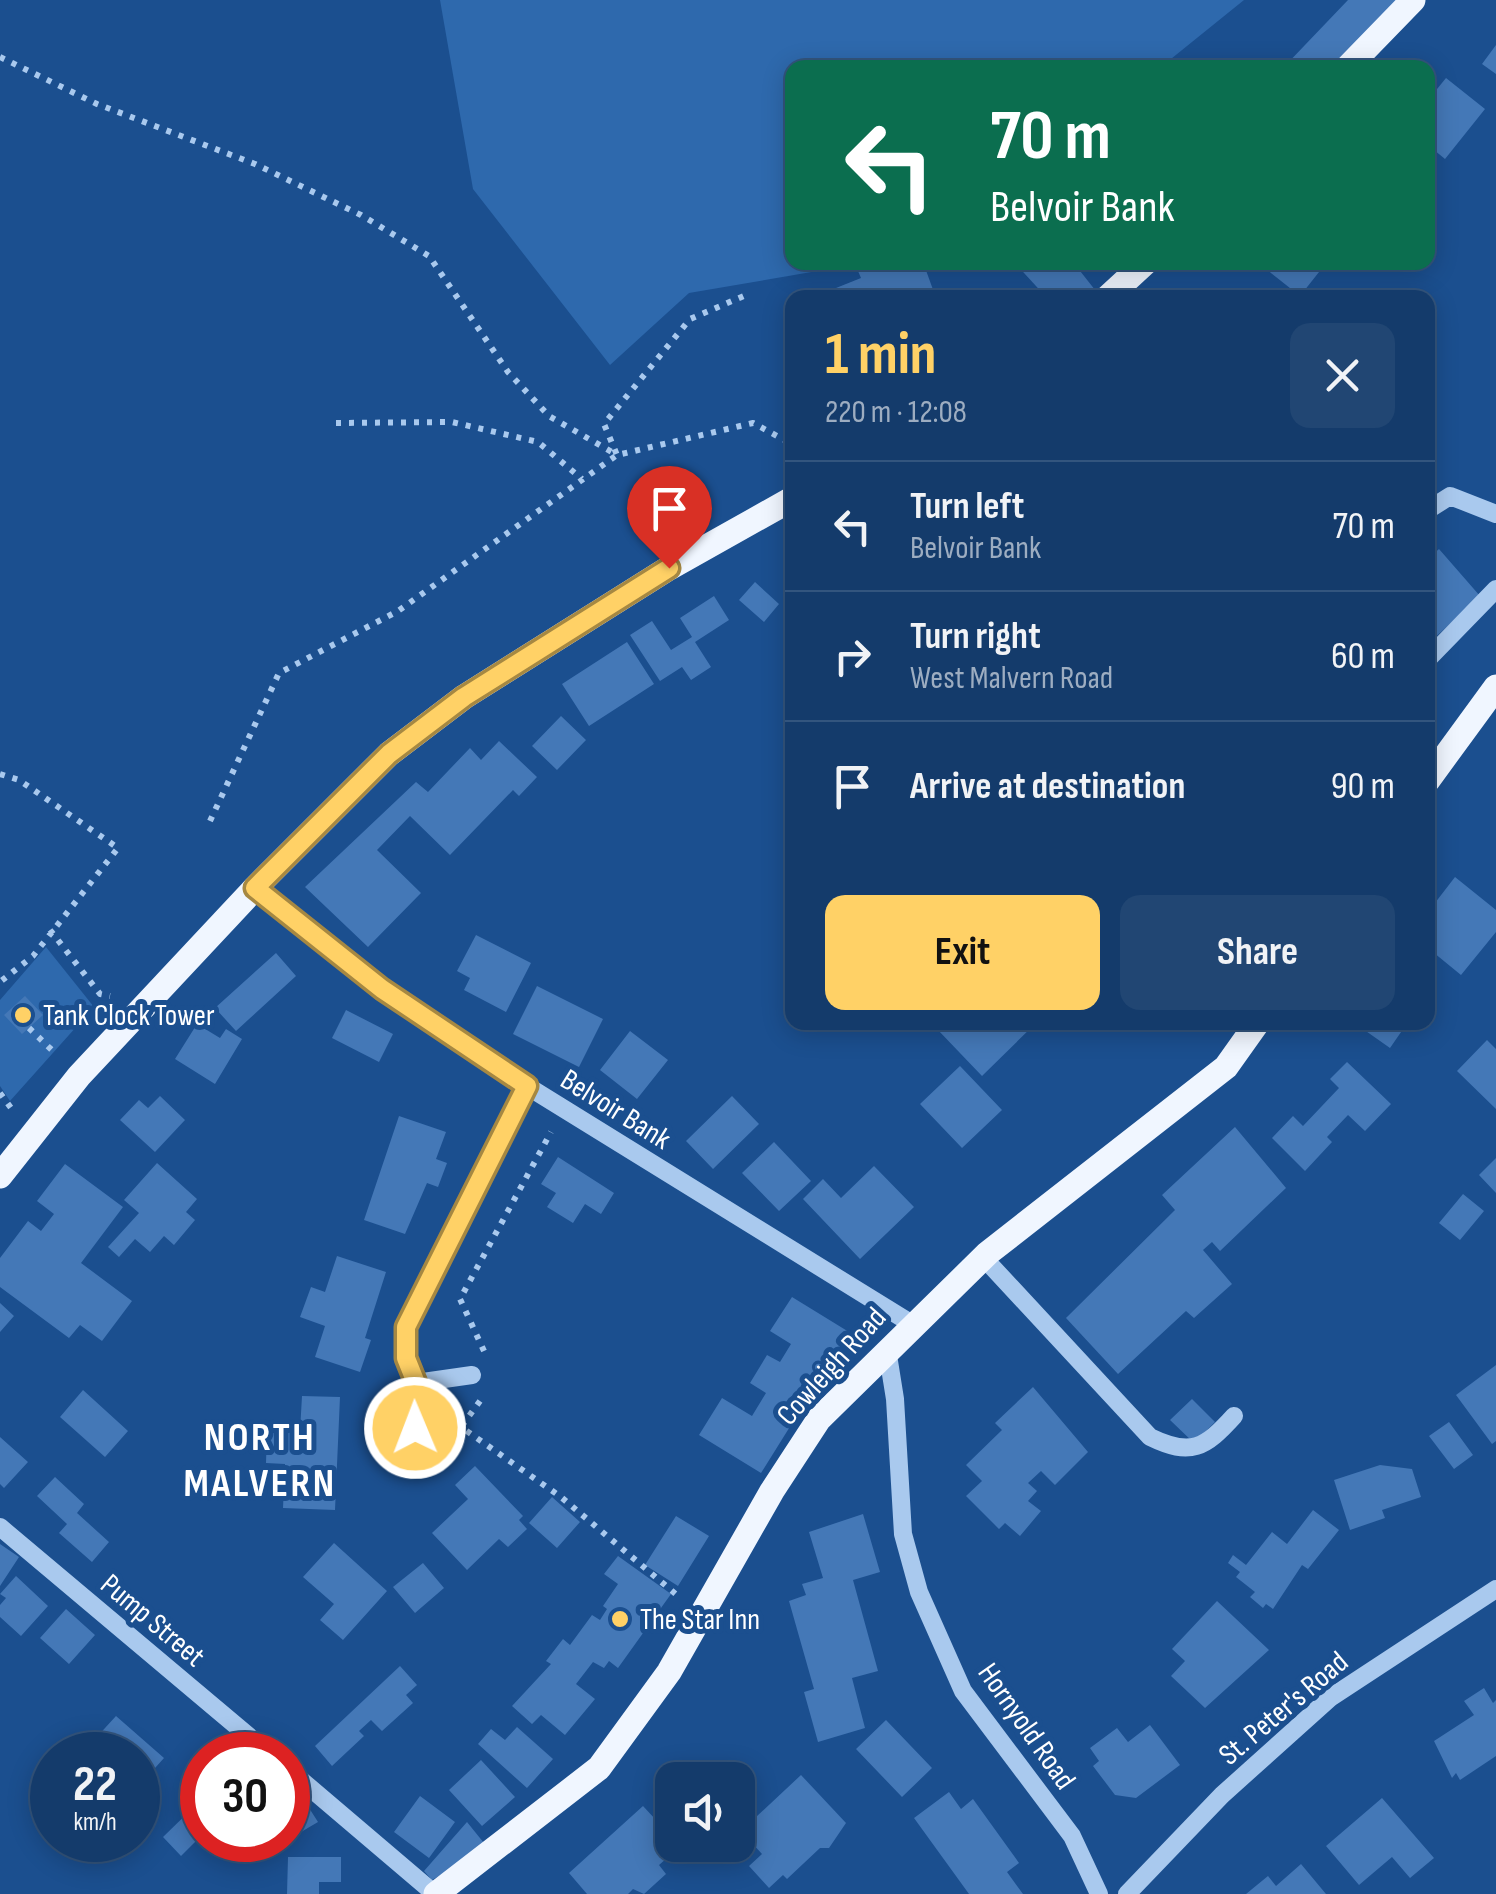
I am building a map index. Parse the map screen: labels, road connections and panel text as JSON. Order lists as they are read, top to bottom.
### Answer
{
  "streets": {
    "main road": ["Cowleigh Road"],
    "street": [
      "Belvoir Bank",
      "Pump Street",
      "St. Peter's Road",
      "Hornyold Road"
    ]
  },
  "crossings": [
    ["Belvoir Bank", "Cowleigh Road"],
    ["Cowleigh Road", "Hornyold Road"]
  ],
  "districts": ["NORTH MALVERN"],
  "places": ["Tank Clock Tower", "The Star Inn"],
  "page": {
    "turn": ["70 m", "Belvoir Bank"],
    "heading": ["1 min", "220 m · 12:08"],
    "list": [
      {
        "name": "Turn left",
        "note": "Belvoir Bank",
        "value": "70 m"
      },
      {
        "name": "Turn right",
        "note": "West Malvern Road",
        "value": "60 m"
      },
      {
        "name": "Arrive at destination",
        "value": "90 m"
      }
    ],
    "buttons": ["Exit", "Share"],
    "speed": "22 km/h",
    "limit": "30"
  }
}
